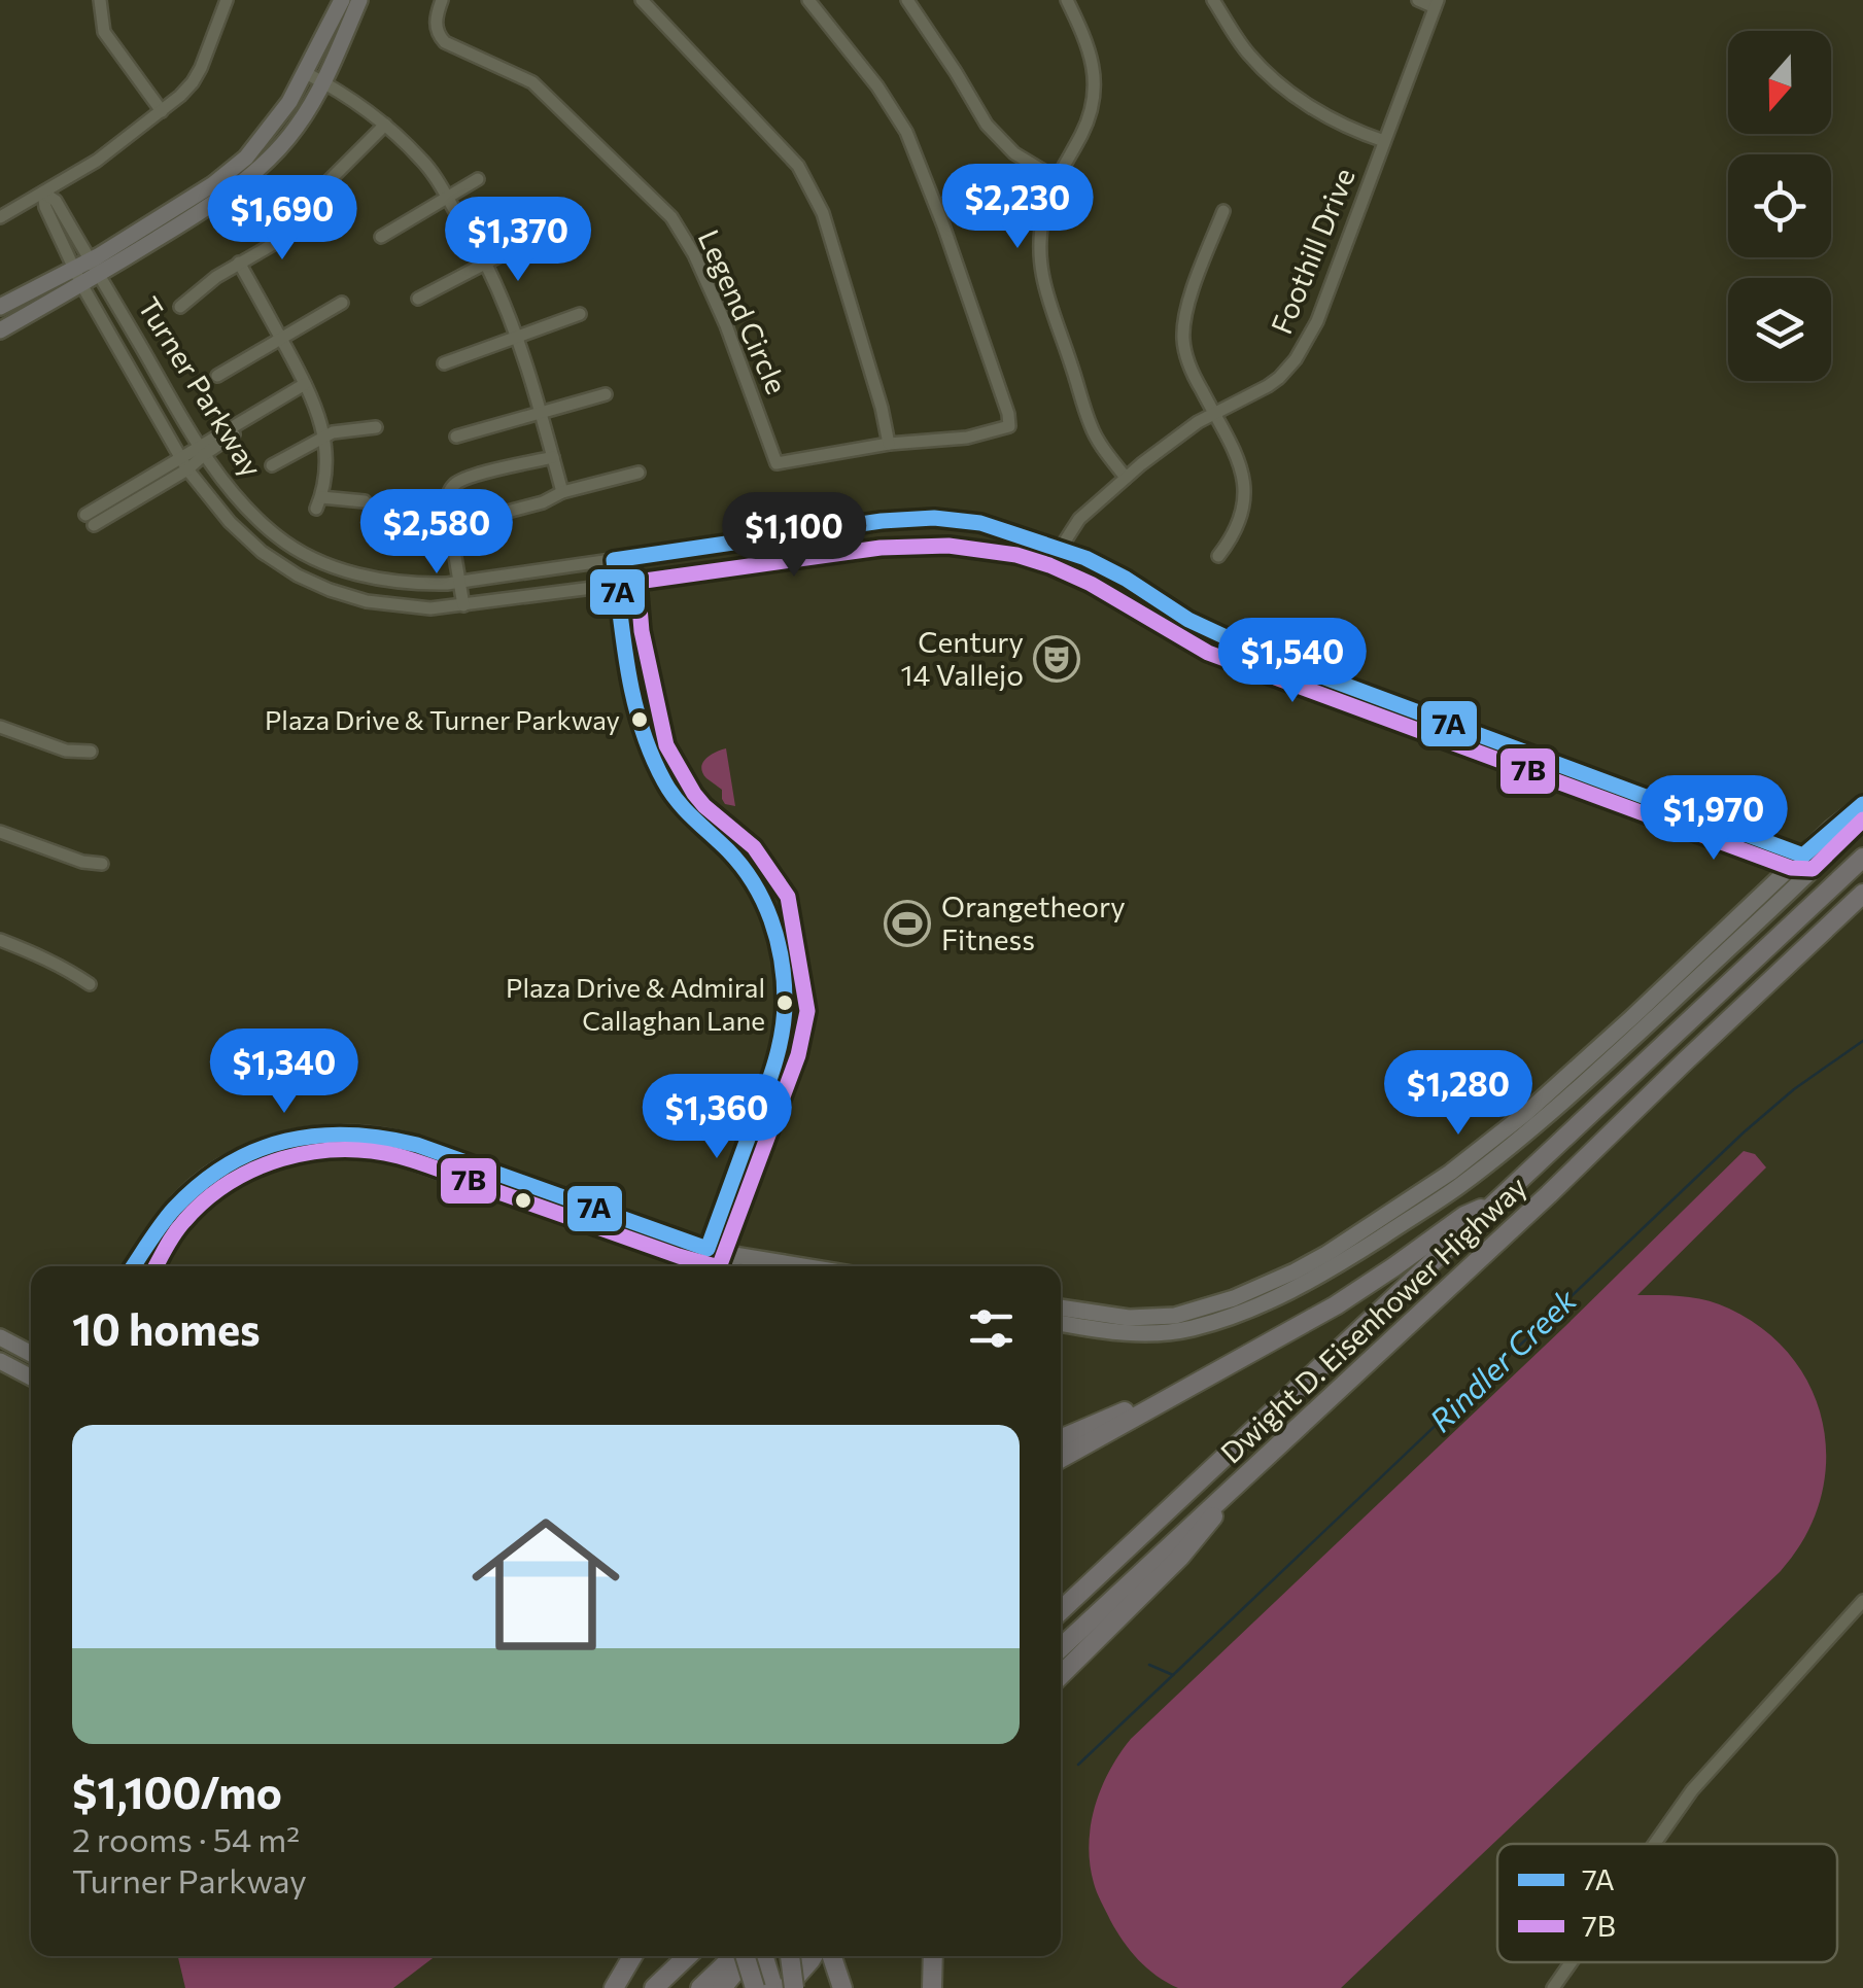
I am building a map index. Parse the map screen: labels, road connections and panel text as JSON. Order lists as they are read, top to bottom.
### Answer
{
  "streets": {
    "highway": ["Dwight D. Eisenhower Highway"],
    "street": ["Foothill Drive", "Legend Circle", "Turner Parkway"]
  },
  "crossings": [
    ["Foothill Drive", "Turner Parkway"]
  ],
  "water": ["Rindler Creek"],
  "places": {
    "theatre": ["Century 14 Vallejo"],
    "other": ["Plaza Drive & Turner Parkway", "Plaza Drive & Admiral Callaghan Lane"],
    "sports": ["Orangetheory Fitness"]
  },
  "lines": ["transit line 7A", "transit line 7B"],
  "legend": ["7A", "7B"],
  "north": "bottom",
  "page": {
    "price": [
      "$2,230",
      "$1,690",
      "$1,370",
      "$2,580",
      "$1,100",
      "$1,540",
      "$1,970",
      "$1,340",
      "$1,280",
      "$1,360"
    ],
    "heading": "10 homes",
    "list": [
      {
        "name": "$1,100/mo",
        "note": "2 rooms · 54 m² · Turner Parkway"
      }
    ]
  }
}
